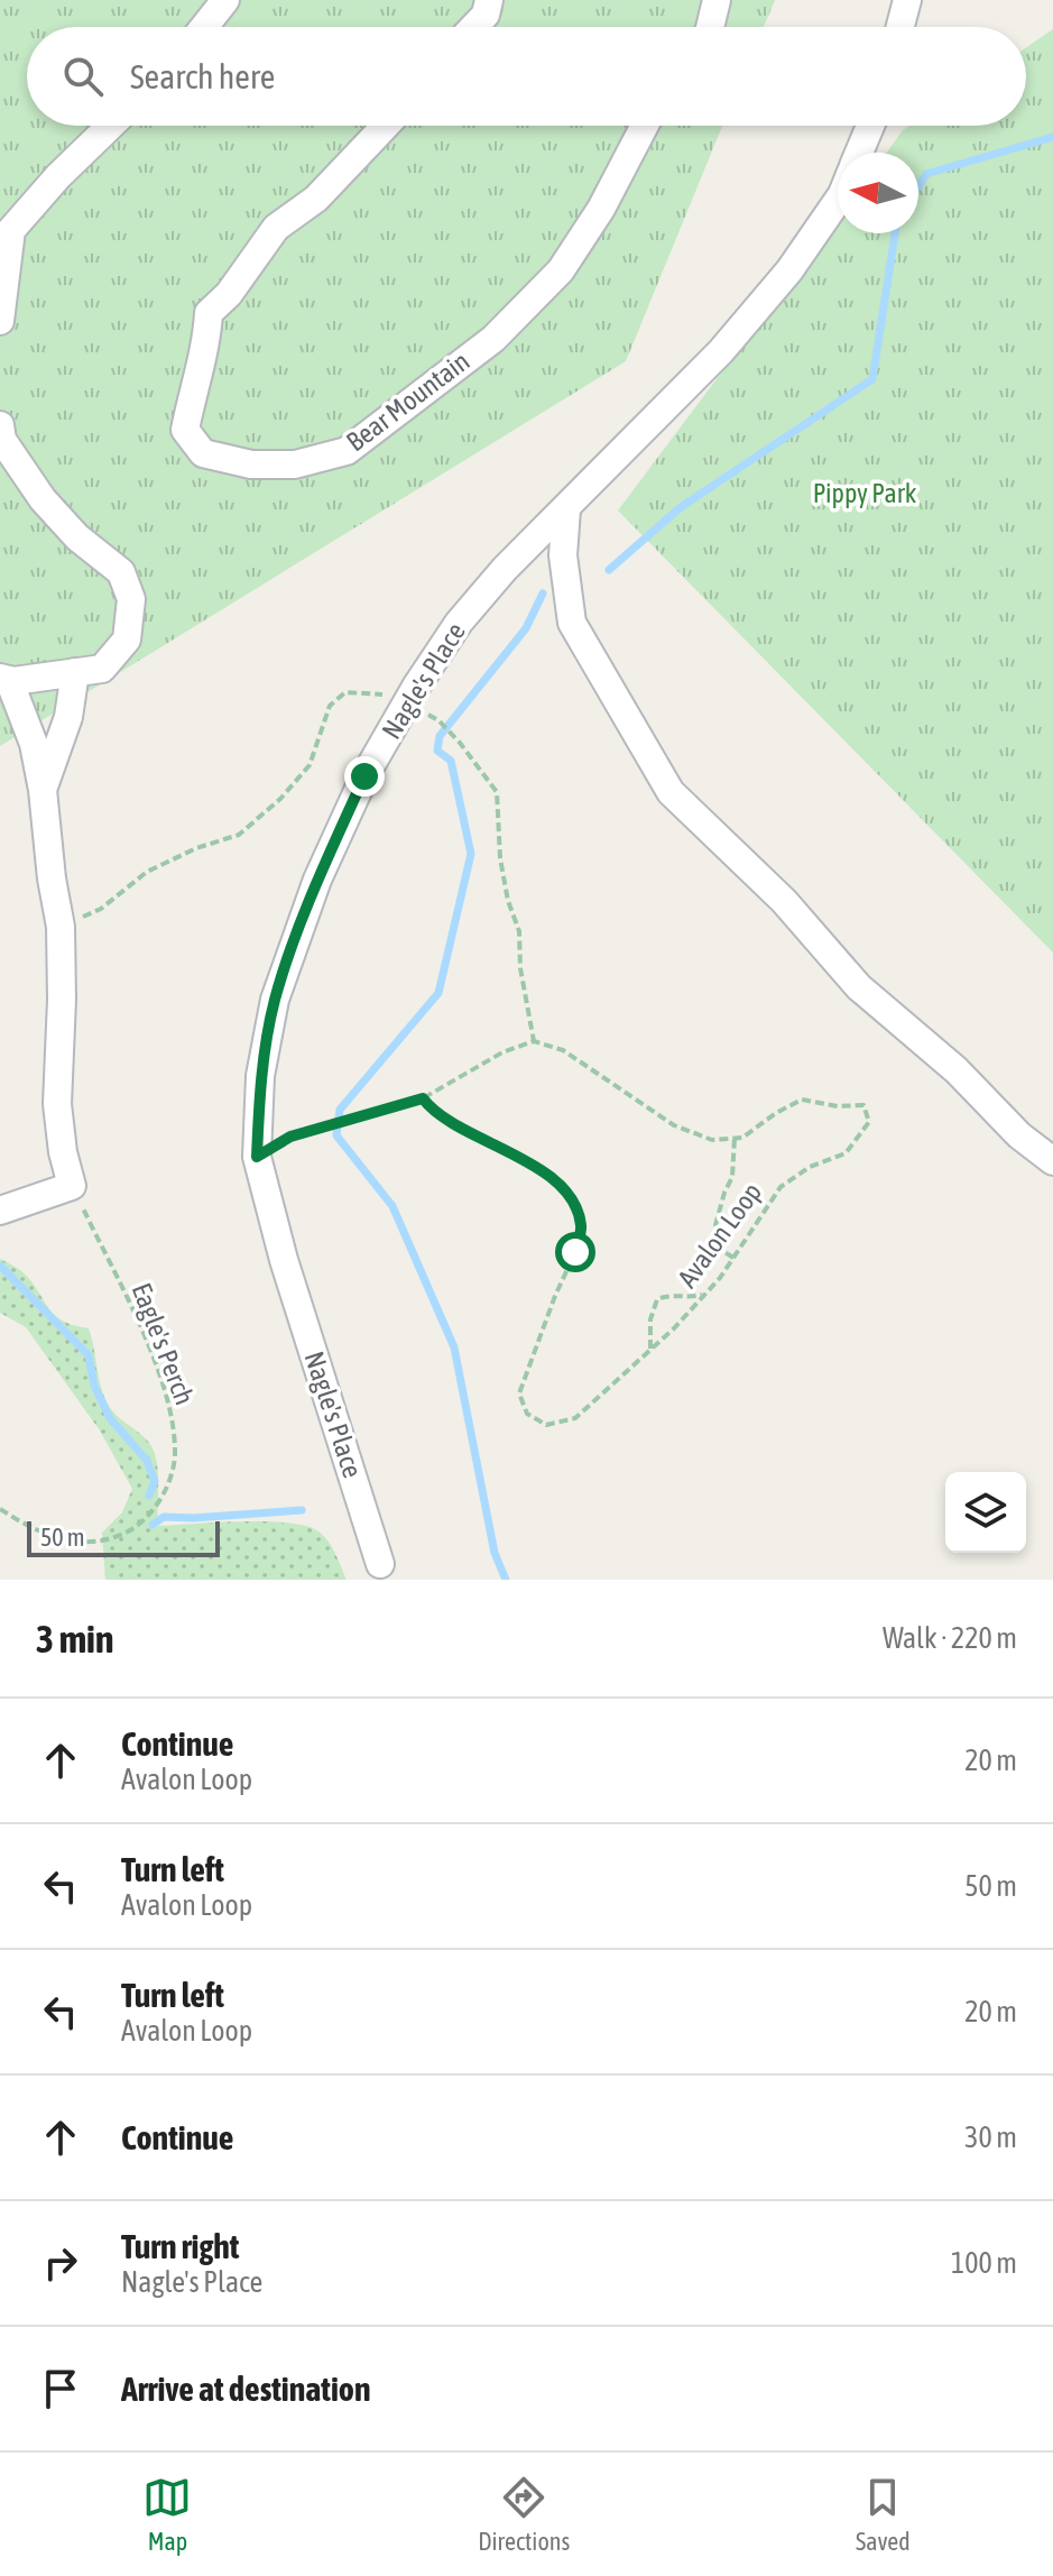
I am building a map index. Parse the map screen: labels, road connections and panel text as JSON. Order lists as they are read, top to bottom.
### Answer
{
  "streets": {
    "street": ["Bear Mountain", "Nagle's Place"],
    "path": ["Avalon Loop", "Eagle's Perch"]
  },
  "parks": ["Pippy Park"],
  "scale_bar": "50 m",
  "north": "left",
  "page": {
    "search": "Search here",
    "scale": "50 m",
    "heading": ["3 min", "Walk · 220 m"],
    "list": [
      ["Continue", "Avalon Loop", "20 m"],
      ["Turn left", "Avalon Loop", "50 m"],
      ["Turn left", "Avalon Loop", "20 m"],
      ["Continue", "30 m"],
      ["Turn right", "Nagle's Place", "100 m"],
      "Arrive at destination"
    ],
    "nav": ["Map", "Directions", "Saved"]
  }
}
